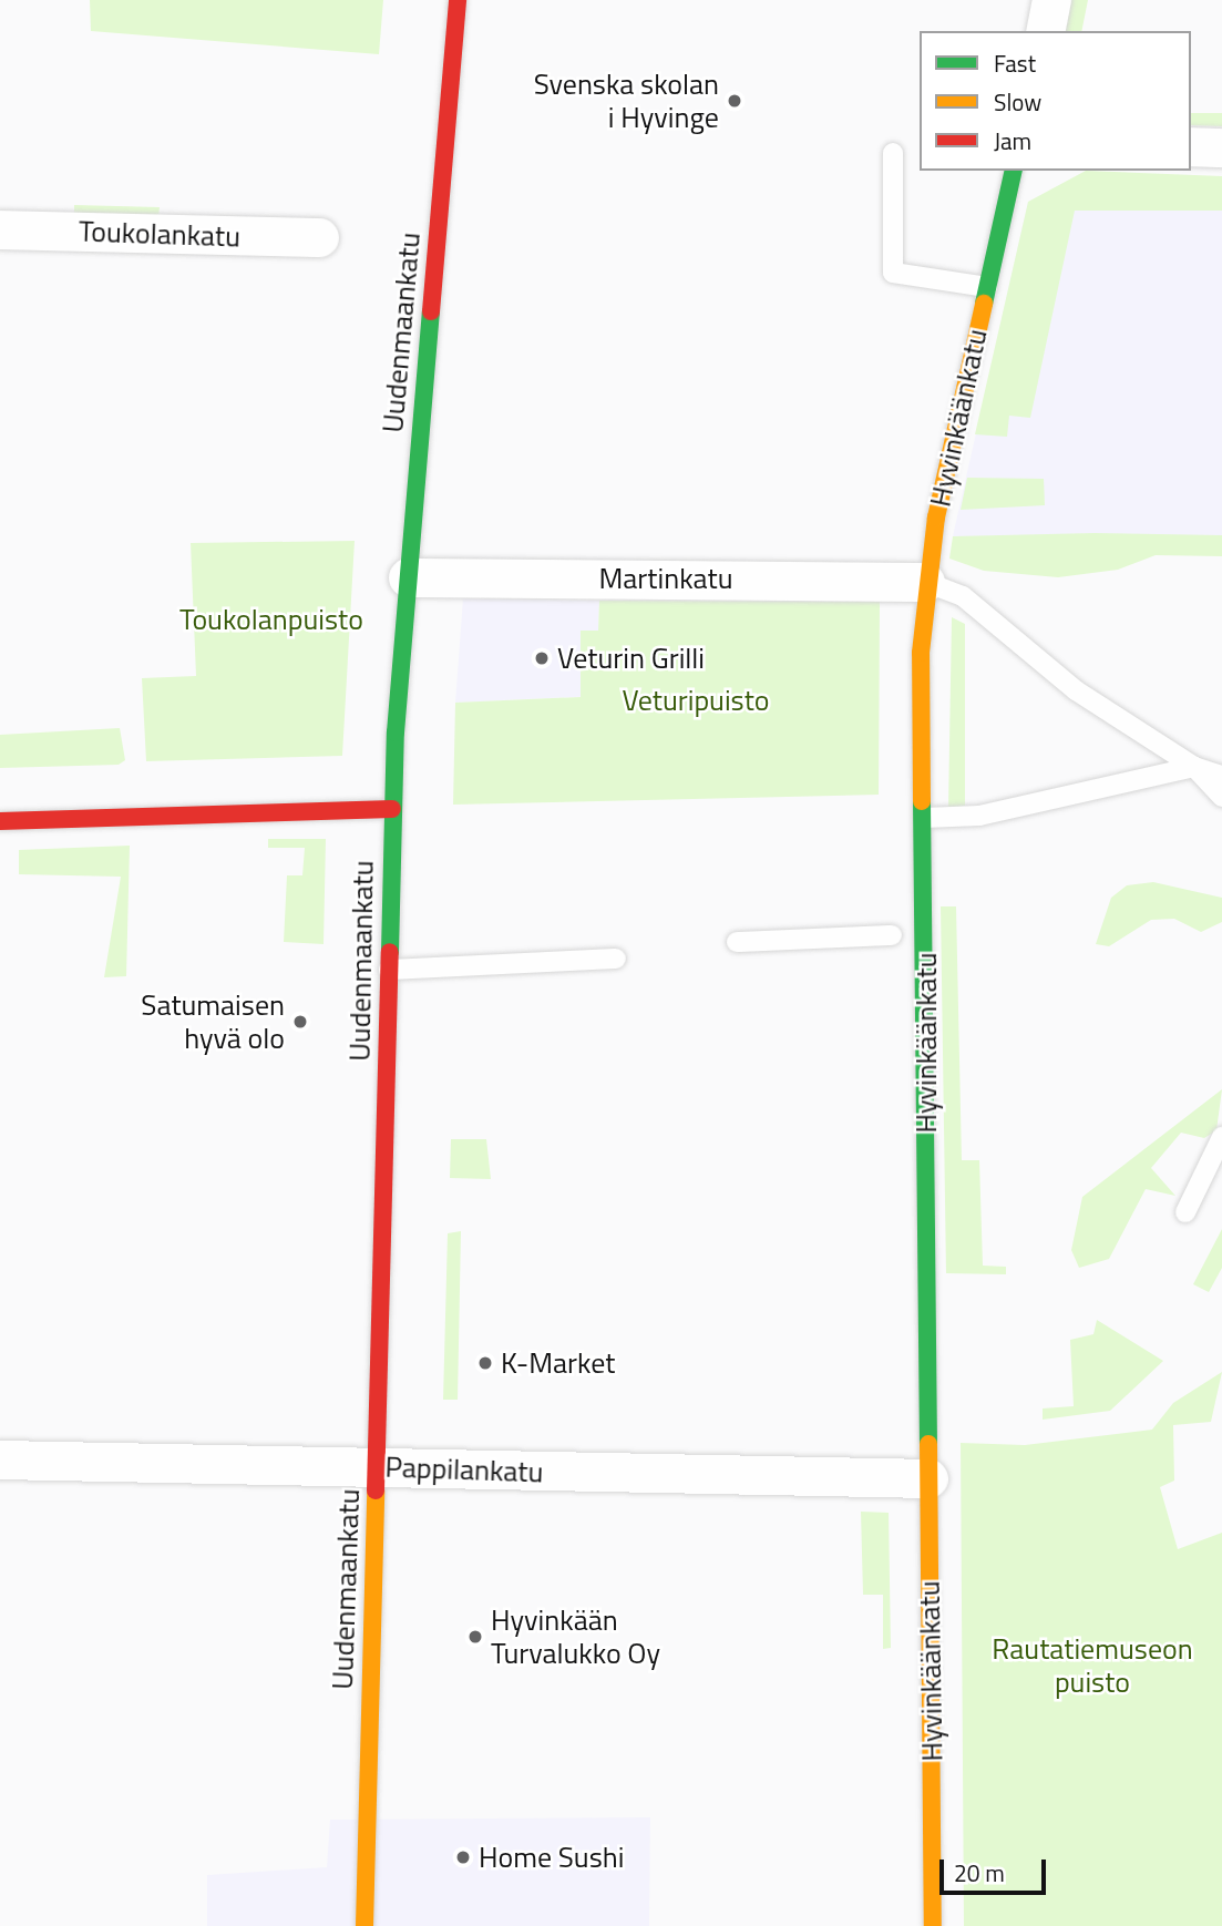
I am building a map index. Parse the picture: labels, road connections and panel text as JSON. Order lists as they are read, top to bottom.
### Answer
{
  "streets": {
    "street": [
      "Toukolankatu",
      "Uudenmaankatu",
      "Hyvinkäänkatu",
      "Martinkatu",
      "Pappilankatu"
    ]
  },
  "crossings": [
    ["Uudenmaankatu", "Martinkatu"],
    ["Uudenmaankatu", "Pappilankatu"],
    ["Hyvinkäänkatu", "Martinkatu"],
    ["Hyvinkäänkatu", "Pappilankatu"]
  ],
  "parks": ["Toukolanpuisto", "Veturipuisto", "Rautatiemuseon puisto"],
  "places": [
    "Svenska skolan i Hyvinge",
    "Veturin Grilli",
    "Satumaisen hyvä olo",
    "K-Market",
    "Hyvinkään Turvalukko Oy",
    "Home Sushi"
  ],
  "legend": ["Fast", "Slow", "Jam"],
  "scale_bar": "20 m"
}
